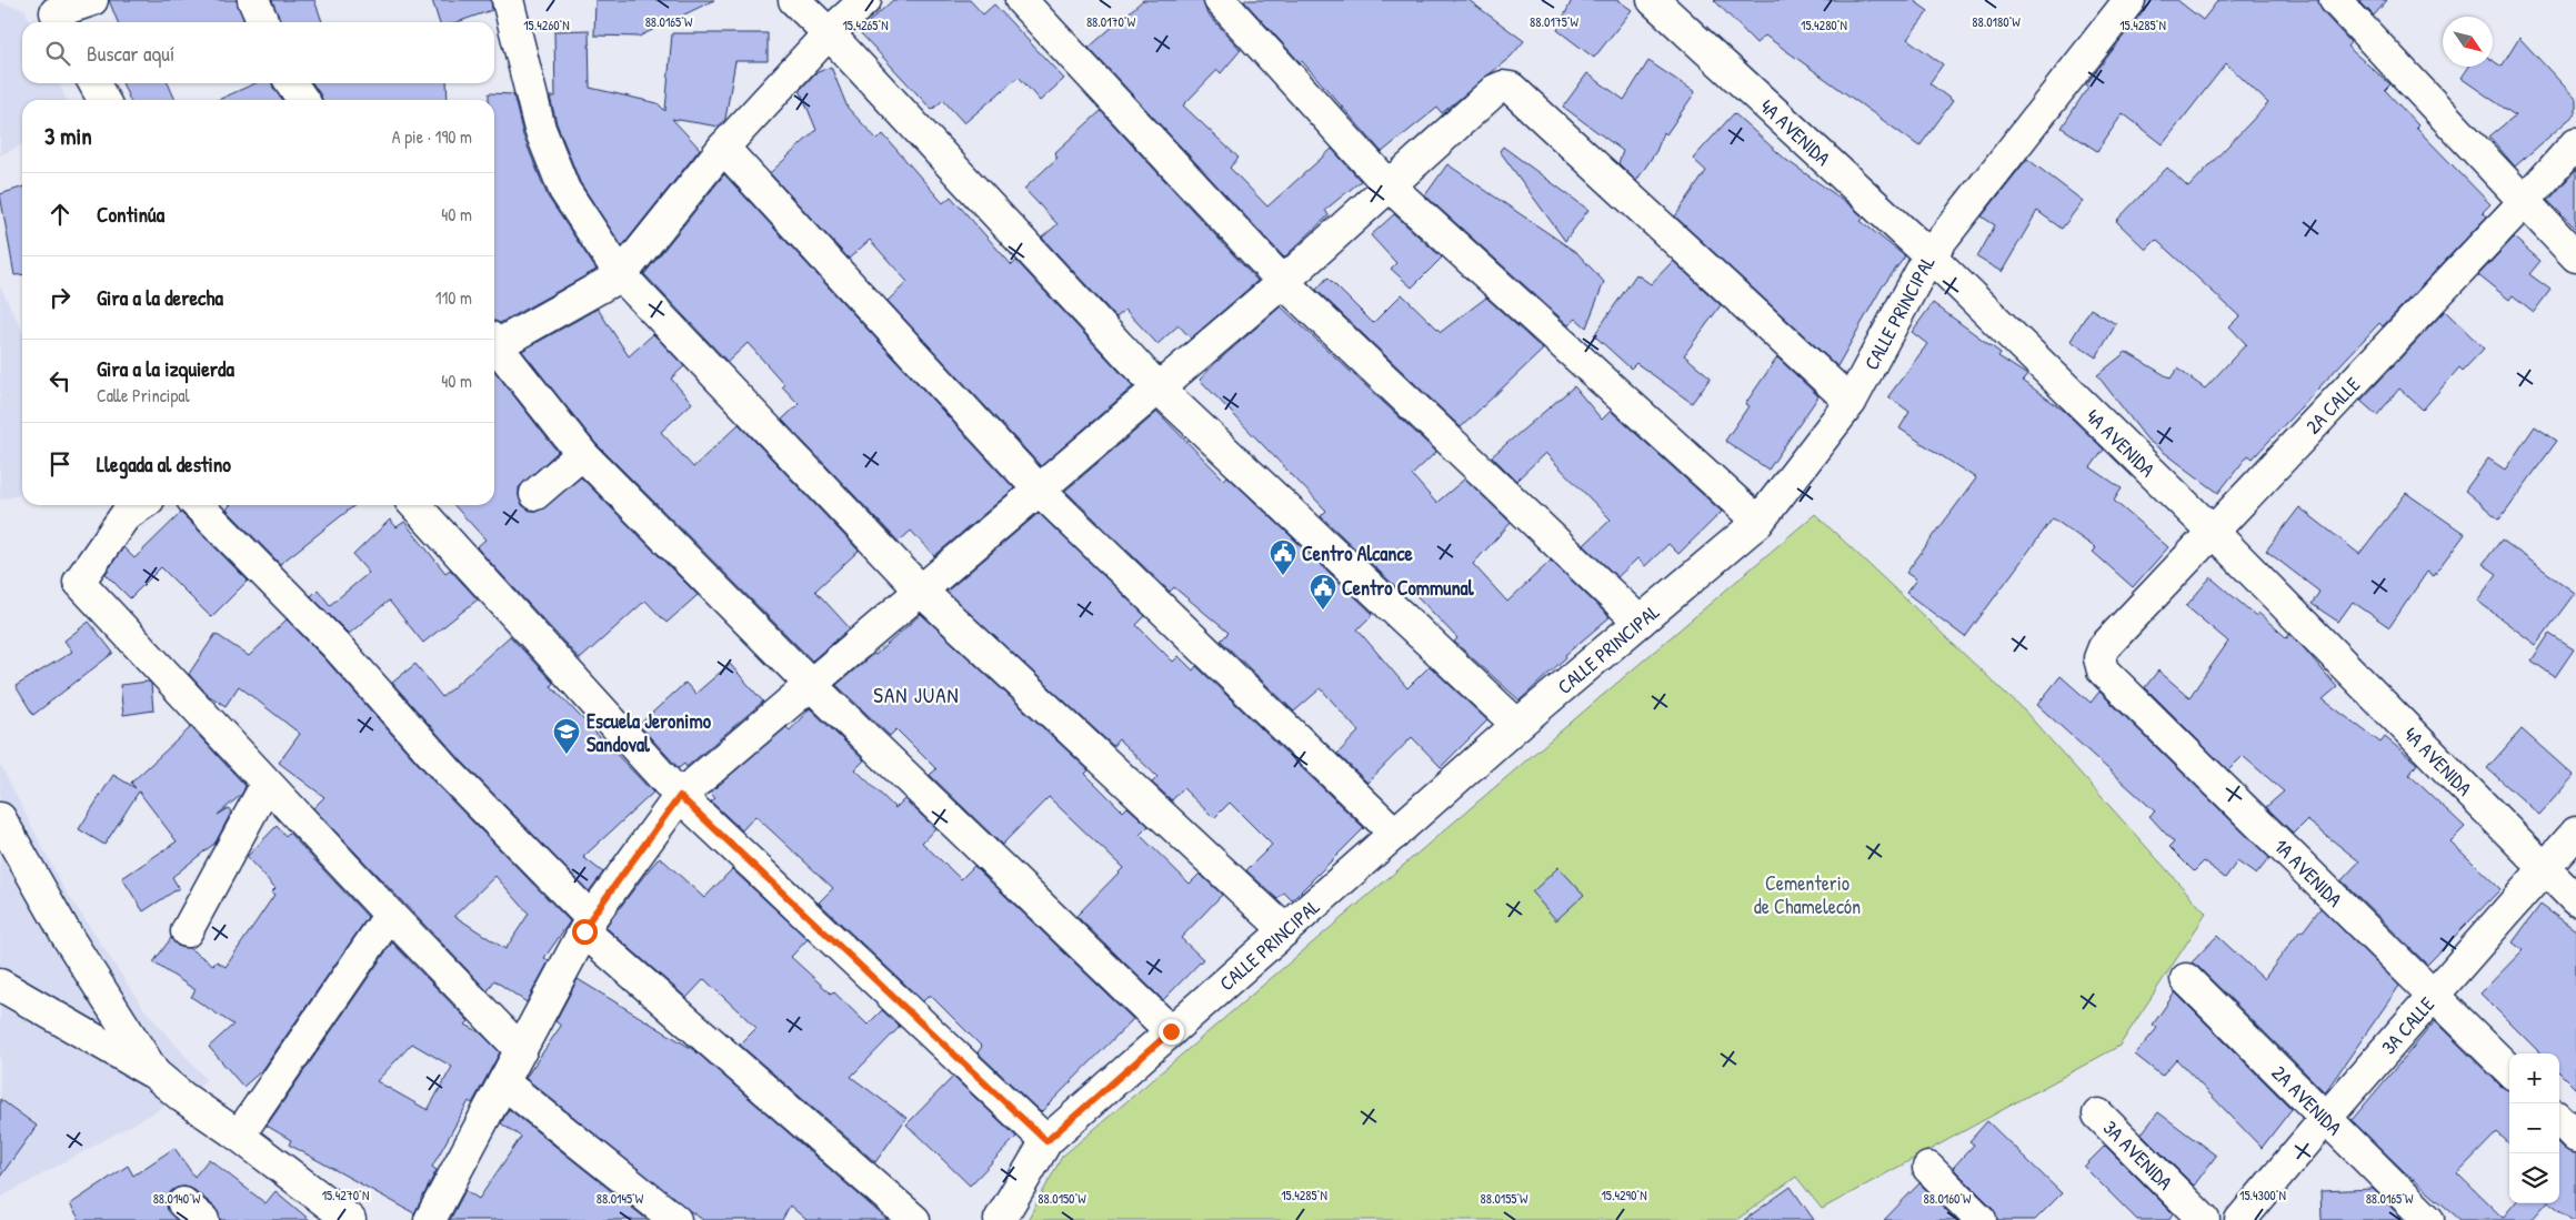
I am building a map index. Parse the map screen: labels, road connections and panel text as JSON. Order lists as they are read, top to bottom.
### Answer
{
  "streets": {
    "street": [
      "4A AVENIDA",
      "CALLE PRINCIPAL",
      "2A CALLE",
      "1A AVENIDA",
      "3A CALLE",
      "2A AVENIDA",
      "3A AVENIDA"
    ]
  },
  "crossings": [
    ["4A AVENIDA", "CALLE PRINCIPAL"],
    ["4A AVENIDA", "2A CALLE"],
    ["4A AVENIDA", "3A CALLE"],
    ["2A CALLE", "1A AVENIDA"],
    ["1A AVENIDA", "3A CALLE"],
    ["3A CALLE", "2A AVENIDA"]
  ],
  "districts": ["SAN JUAN"],
  "parks": ["Cementerio de Chamelecón"],
  "places": {
    "public building": ["Centro Alcance", "Centro Communal"],
    "school or university": ["Escuela Jeronimo Sandoval"]
  },
  "north": "bottom right",
  "page": {
    "search": "Buscar aquí",
    "heading": ["3 min", "A pie · 190 m"],
    "list": [
      ["Continúa", "40 m"],
      ["Gira a la derecha", "110 m"],
      ["Gira a la izquierda", "Calle Principal", "40 m"],
      "Llegada al destino"
    ],
    "map_buttons": ["+", "−"]
  },
  "coordinates": [
    "88.0165°W",
    "88.0170°W",
    "88.0175°W",
    "88.0180°W",
    "15.4260°N",
    "15.4265°N",
    "15.4280°N",
    "15.4285°N",
    "15.4270°N",
    "15.4290°N",
    "15.4300°N",
    "88.0140°W",
    "88.0145°W",
    "88.0150°W",
    "88.0155°W",
    "88.0160°W"
  ]
}
